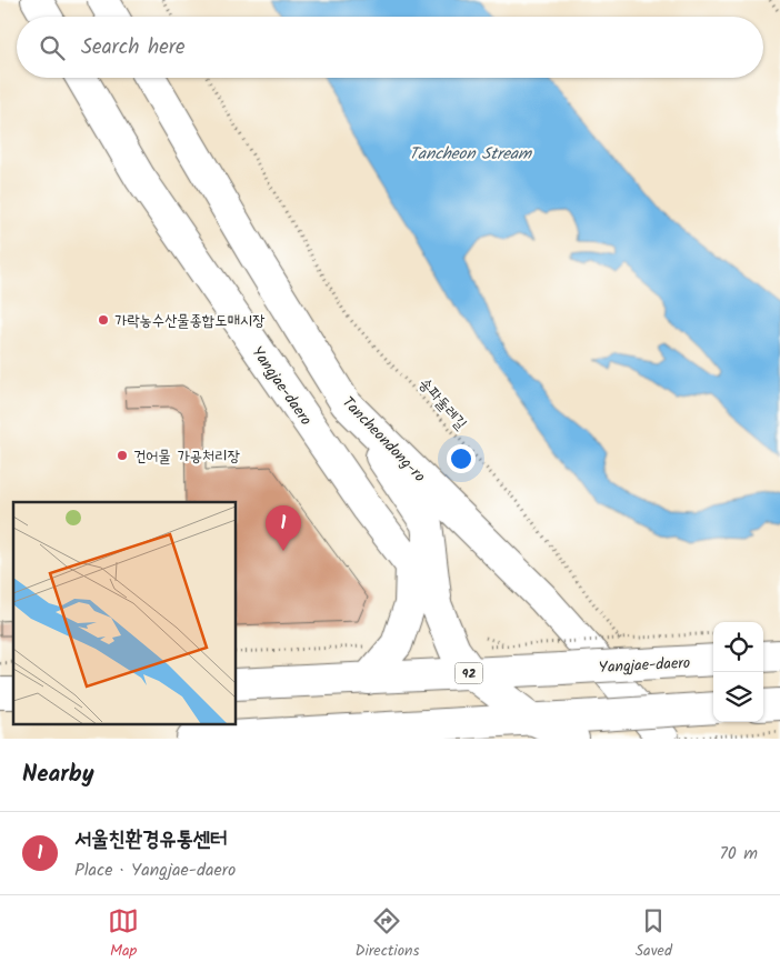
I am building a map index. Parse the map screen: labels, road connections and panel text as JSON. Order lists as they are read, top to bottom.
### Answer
{
  "streets": {
    "street": ["Yangjae-daero", "Tancheondong-ro", "92"],
    "path": ["송파둘레길"]
  },
  "water": ["Tancheon Stream"],
  "places": ["가락농수산물종합도매시장", "건어물 가공처리장"],
  "page": {
    "search": "Search here",
    "pins": "1",
    "heading": "Nearby",
    "list": [
      {
        "mark": "1",
        "name": "서울친환경유통센터",
        "note": "Place · Yangjae-daero",
        "value": "70 m"
      }
    ],
    "nav": ["Map", "Directions", "Saved"]
  }
}
